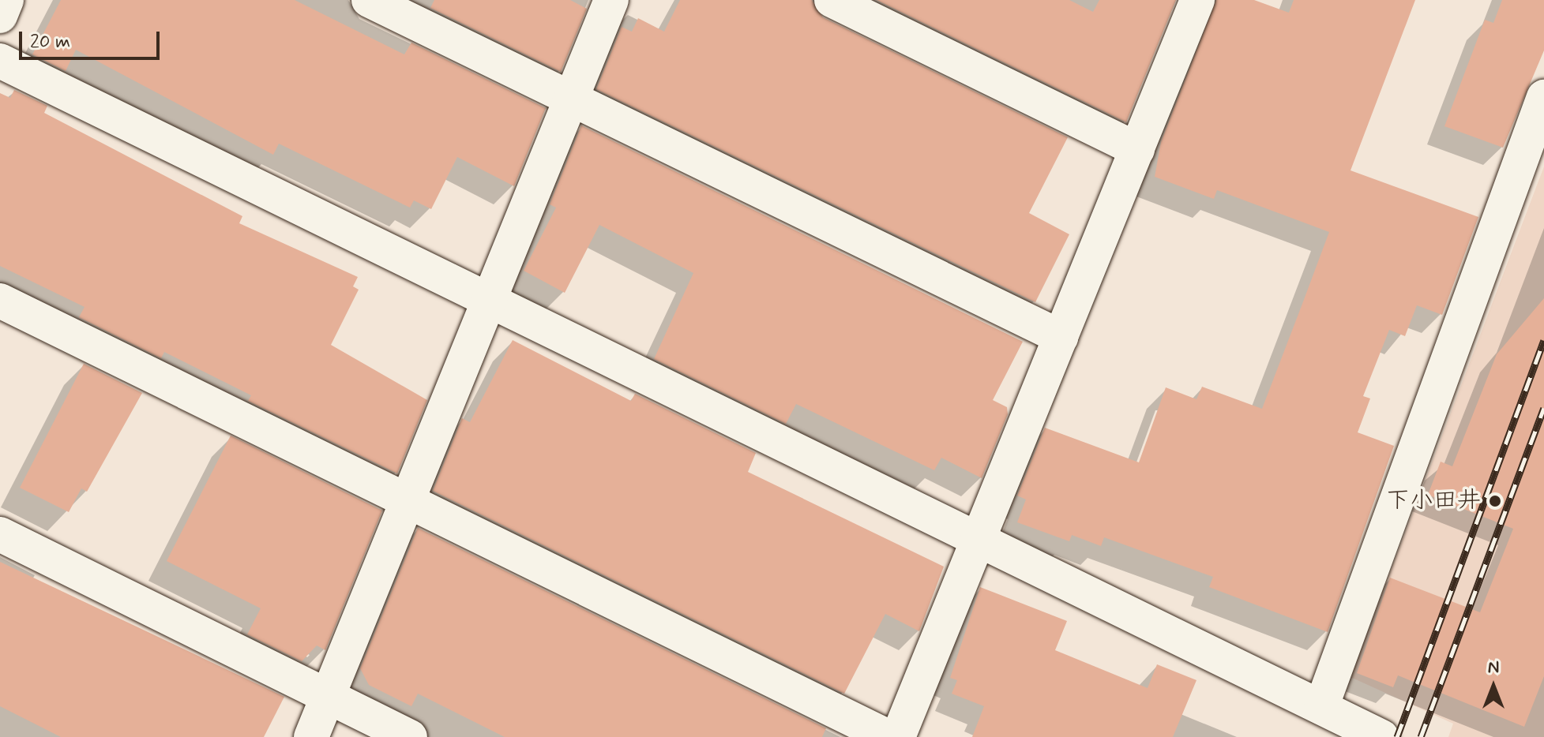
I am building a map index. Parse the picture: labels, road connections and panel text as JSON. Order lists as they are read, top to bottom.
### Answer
{
  "places": ["下小田井"],
  "scale_bar": "20 m",
  "north": "top"
}
